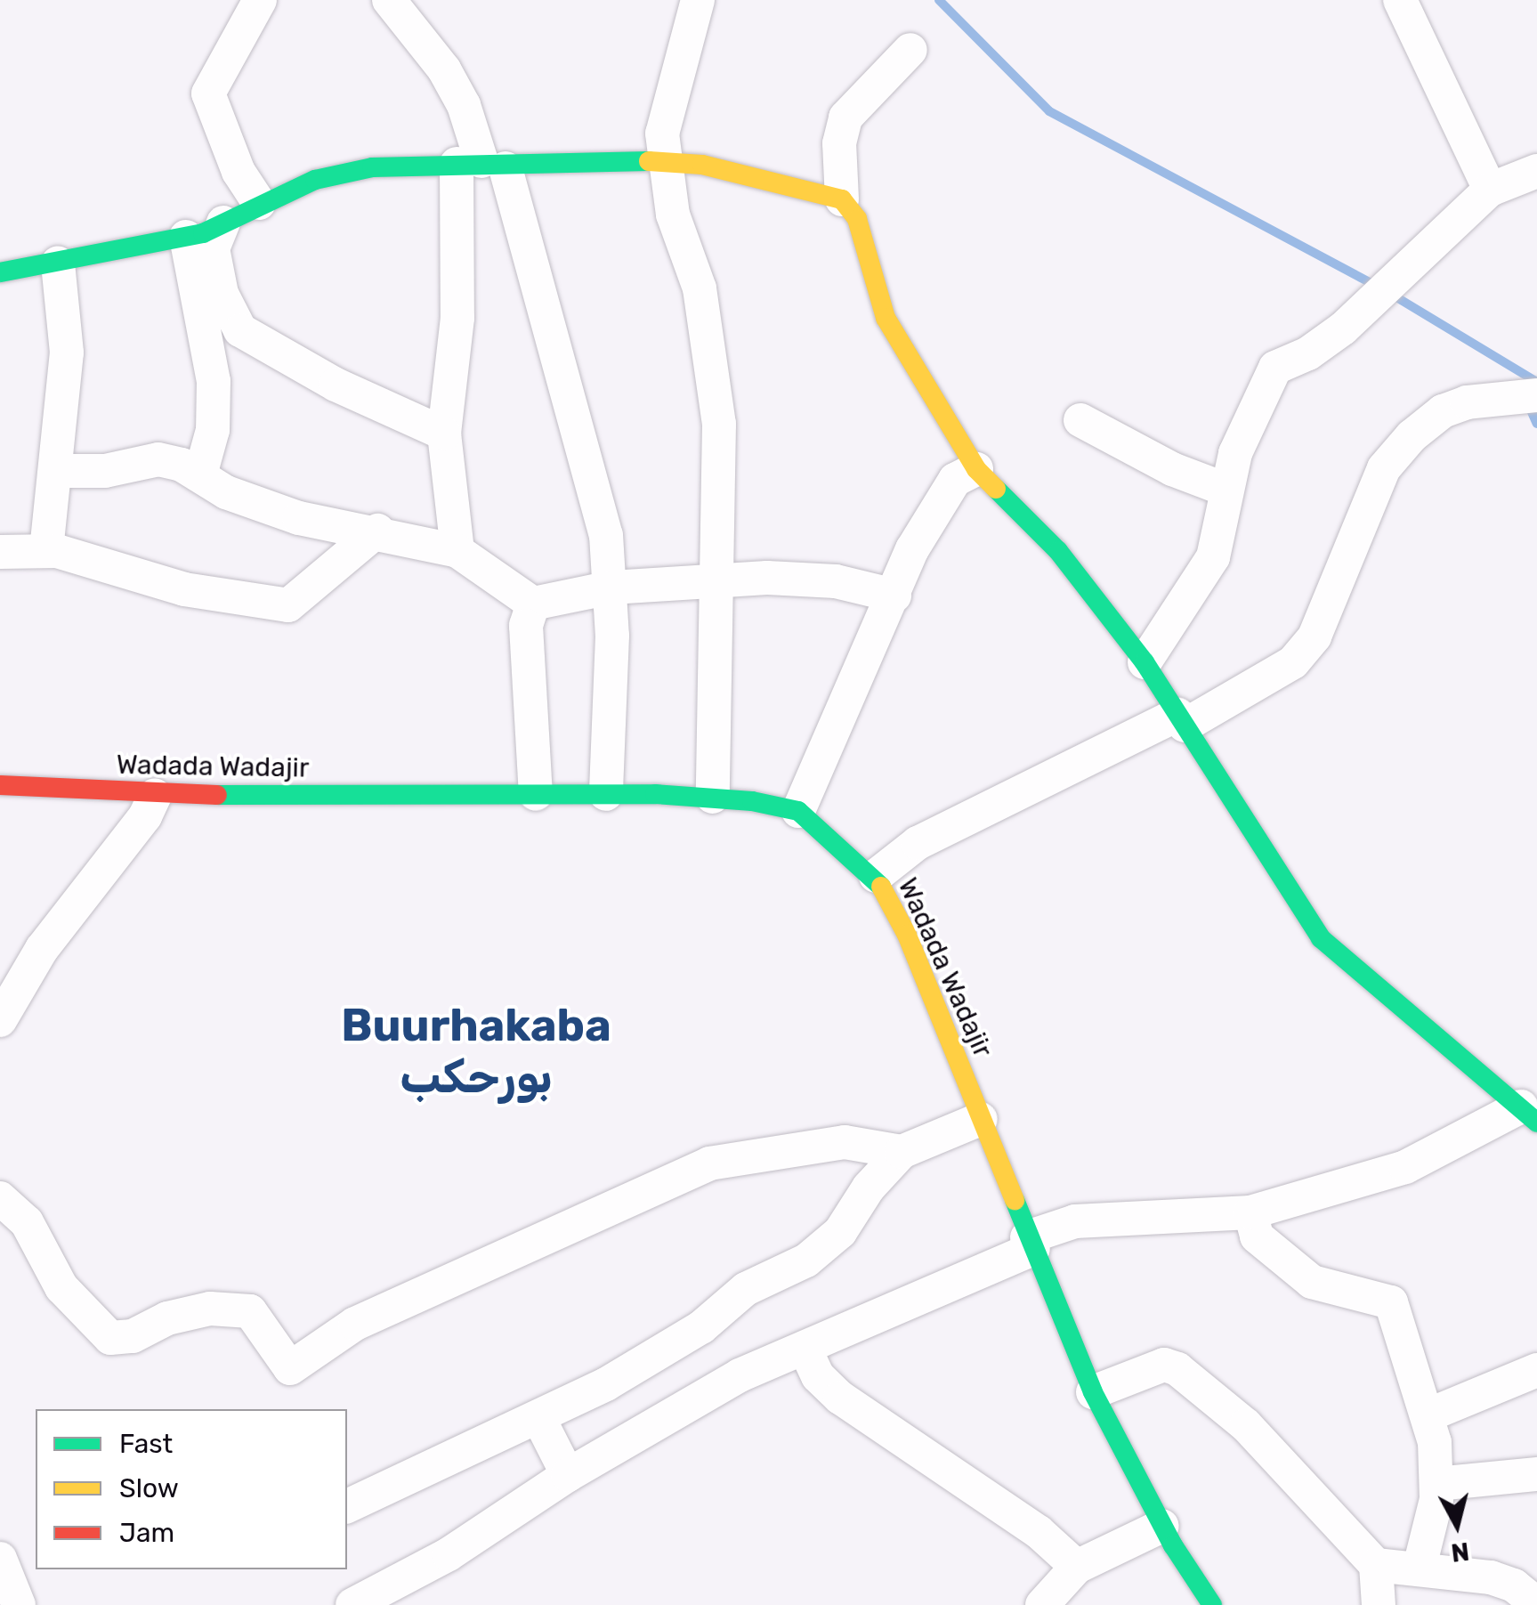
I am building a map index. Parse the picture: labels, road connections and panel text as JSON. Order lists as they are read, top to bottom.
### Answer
{
  "streets": {
    "street": ["Wadada Wadajir"]
  },
  "districts": ["Buurhakaba بورحكب"],
  "legend": ["Fast", "Slow", "Jam"],
  "north": "bottom"
}
